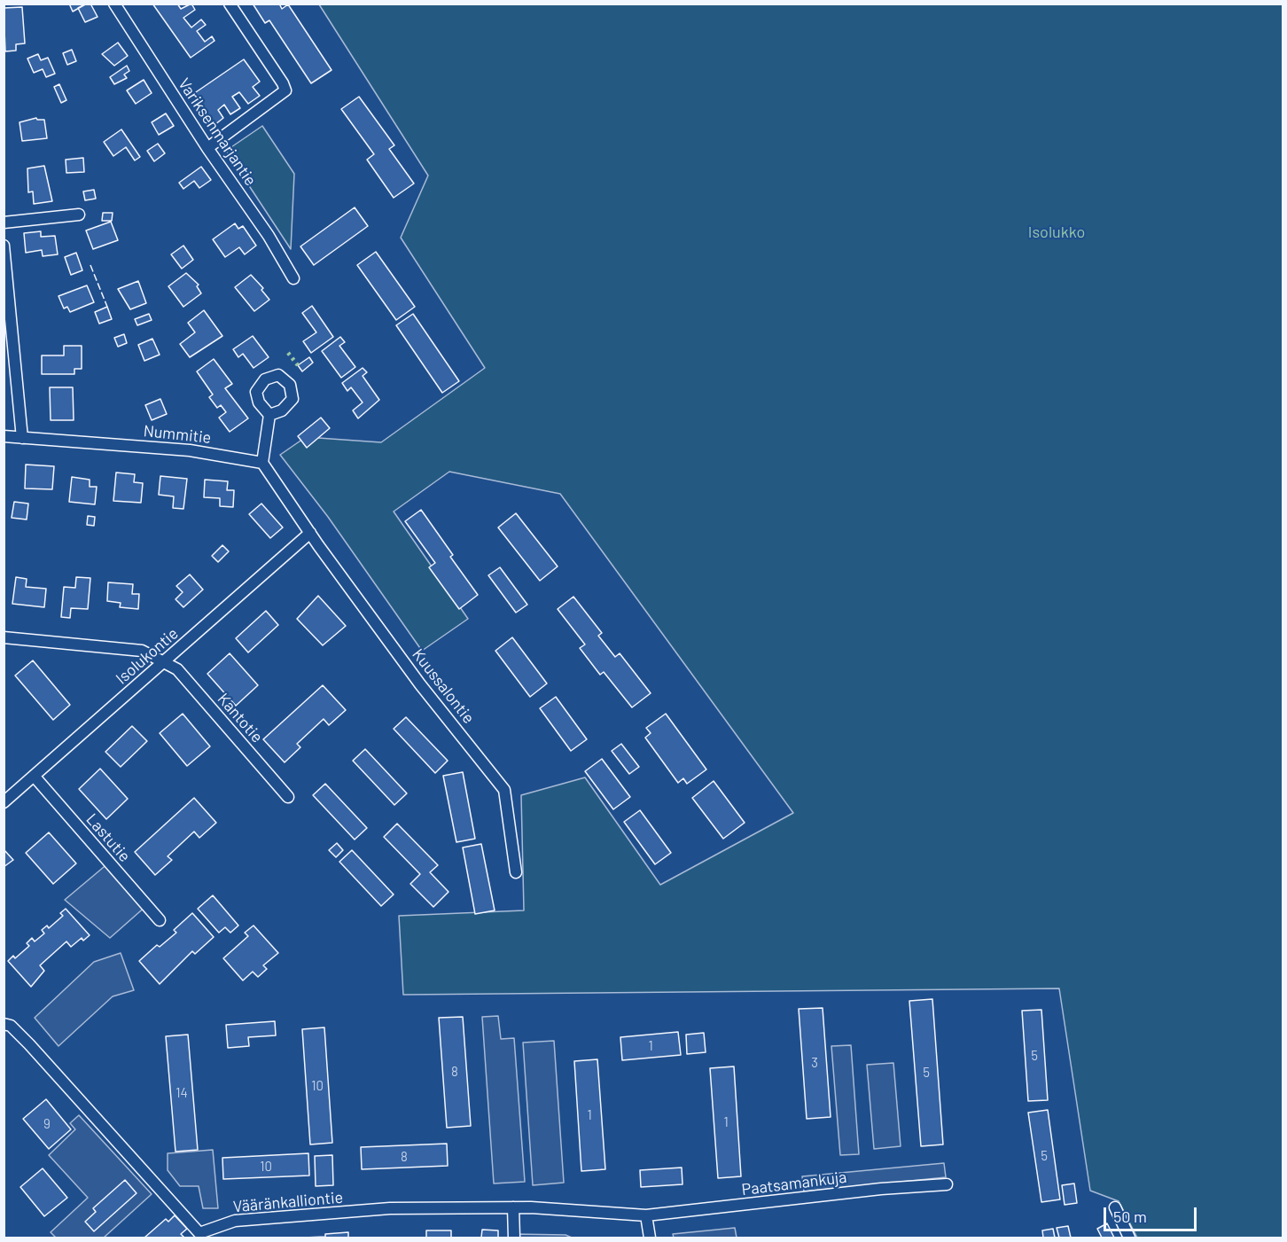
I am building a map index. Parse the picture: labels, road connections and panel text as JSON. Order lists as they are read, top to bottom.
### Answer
{
  "streets": {
    "street": [
      "Variksenmarjantie",
      "Nummitie",
      "Isolukontie",
      "Kuussalontie",
      "Kantotie",
      "Lastutie",
      "Paatsamankuja",
      "Vääränkalliontie"
    ]
  },
  "crossings": [
    ["Isolukontie", "Kuussalontie"],
    ["Isolukontie", "Kantotie"],
    ["Isolukontie", "Lastutie"],
    ["Paatsamankuja", "Vääränkalliontie"]
  ],
  "parks": ["Isolukko"],
  "house_numbers": [
    "1",
    "5",
    "3",
    "8",
    "5",
    "10",
    "14",
    "1",
    "1",
    "9",
    "5",
    "8",
    "10"
  ],
  "scale_bar": "50 m"
}
